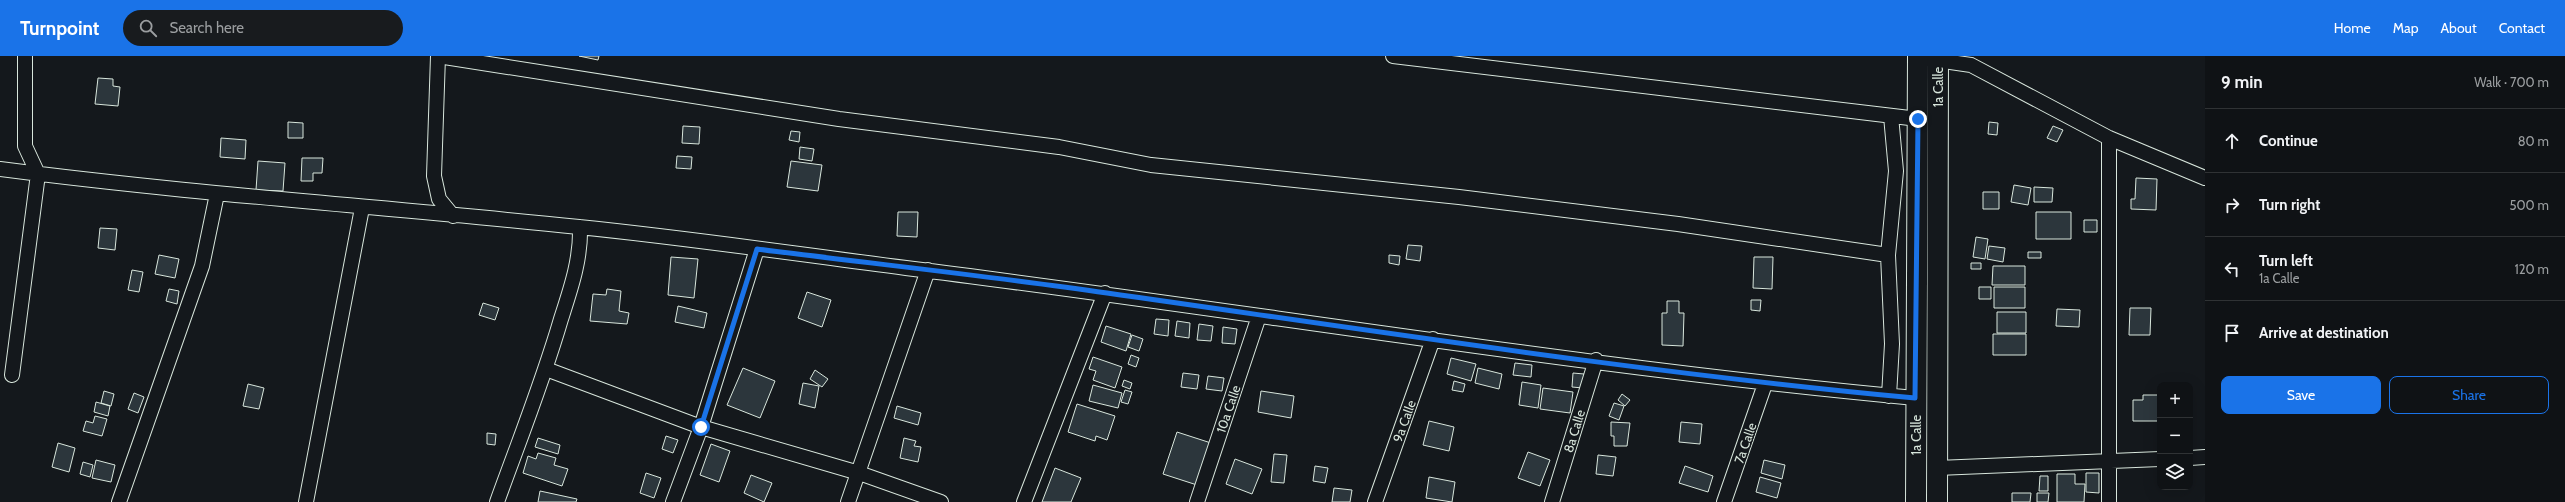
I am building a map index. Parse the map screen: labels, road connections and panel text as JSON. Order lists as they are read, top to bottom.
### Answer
{
  "streets": {
    "main road": ["1a Calle"],
    "street": [
      "10a Calle",
      "9a Calle",
      "8a Calle",
      "7a Calle"
    ]
  },
  "page": {
    "header": "Turnpoint",
    "search": "Search here",
    "nav": [
      "Home",
      "Map",
      "About",
      "Contact"
    ],
    "heading": ["9 min", "Walk · 700 m"],
    "list": [
      ["Continue", "80 m"],
      ["Turn right", "500 m"],
      ["Turn left", "1a Calle", "120 m"],
      "Arrive at destination"
    ],
    "buttons": ["Save", "Share"],
    "map_buttons": ["+", "−"]
  }
}
